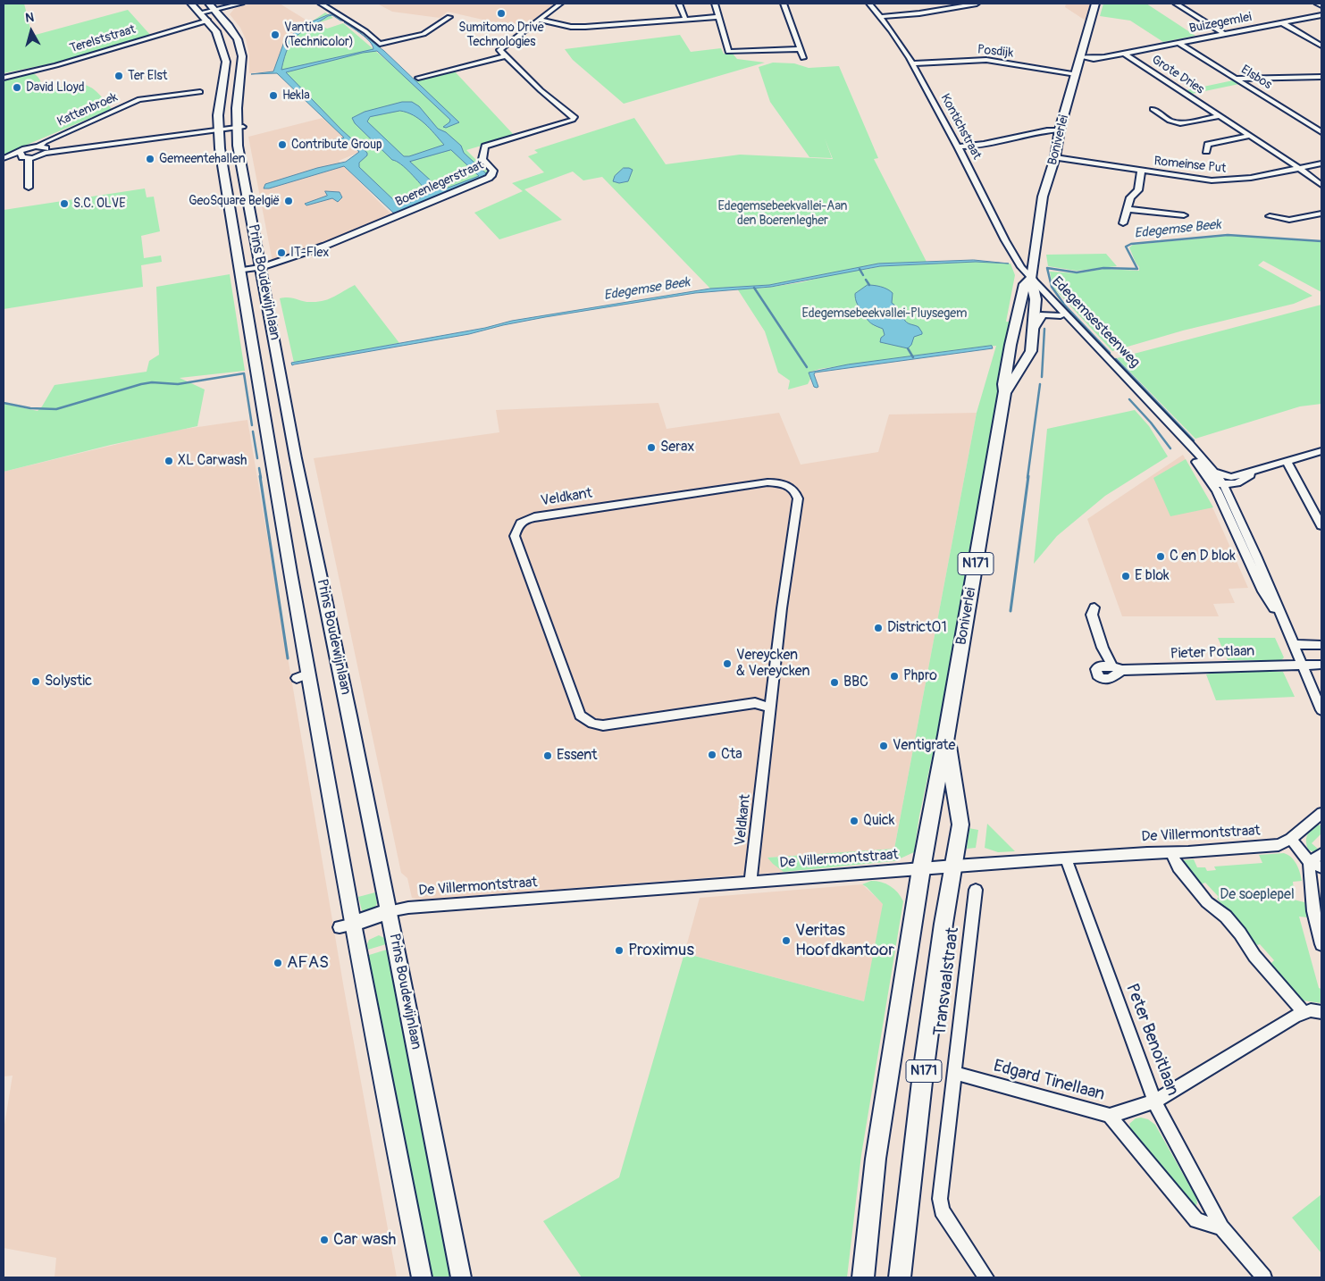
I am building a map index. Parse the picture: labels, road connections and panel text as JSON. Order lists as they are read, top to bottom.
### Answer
{
  "streets": {
    "highway": ["Boniverlei", "N171"],
    "main road": ["Prins Boudewijnlaan"],
    "street": [
      "Buizegemlei",
      "Terelststraat",
      "Posdijk",
      "Grote Dries",
      "Elsbos",
      "Kattenbroek",
      "Kontichstraat",
      "Romeinse Put",
      "Boerenlegerstraat",
      "Edegemsesteenweg",
      "Veldkant",
      "Pieter Potlaan",
      "De Villermontstraat",
      "Transvaalstraat",
      "Peter Benoitlaan",
      "Edgard Tinellaan"
    ]
  },
  "crossings": [
    ["Buizegemlei", "Grote Dries"],
    ["Buizegemlei", "Elsbos"],
    ["Buizegemlei", "Boniverlei"],
    ["Terelststraat", "Prins Boudewijnlaan"],
    ["Posdijk", "Kontichstraat"],
    ["Posdijk", "Boniverlei"],
    ["Grote Dries", "Romeinse Put"],
    ["Kattenbroek", "Prins Boudewijnlaan"],
    ["Kontichstraat", "Boniverlei"],
    ["Kontichstraat", "Edegemsesteenweg"],
    ["Boniverlei", "Romeinse Put"],
    ["Boniverlei", "Edegemsesteenweg"],
    ["Boniverlei", "N171"],
    ["Boniverlei", "De Villermontstraat"],
    ["Boerenlegerstraat", "Prins Boudewijnlaan"],
    ["Prins Boudewijnlaan", "De Villermontstraat"],
    ["Edegemsesteenweg", "Pieter Potlaan"],
    ["Veldkant", "De Villermontstraat"],
    ["N171", "De Villermontstraat"],
    ["De Villermontstraat", "Peter Benoitlaan"],
    ["Transvaalstraat", "Edgard Tinellaan"],
    ["Peter Benoitlaan", "Edgard Tinellaan"]
  ],
  "water": ["Edegemse Beek"],
  "parks": ["Edegemsebeekvallei-Aan den Boerenlegher", "Edegemsebeekvallei-Pluysegem", "De soeplepel"],
  "places": [
    "Sumitomo Drive Technologies",
    "Vantiva (Technicolor)",
    "Ter Elst",
    "David Lloyd",
    "Hekla",
    "Contribute Group",
    "Gemeentehallen",
    "GeoSquare België",
    "S.C. OLVE",
    "IT-Flex",
    "Serax",
    "XL Carwash",
    "C en D blok",
    "E blok",
    "District01",
    "Vereycken & Vereycken",
    "Phpro",
    "Solystic",
    "BBC",
    "Ventigrate",
    "Cta",
    "Essent",
    "Quick",
    "Veritas Hoofdkantoor",
    "Proximus",
    "AFAS",
    "Car wash"
  ],
  "north": "top"
}
